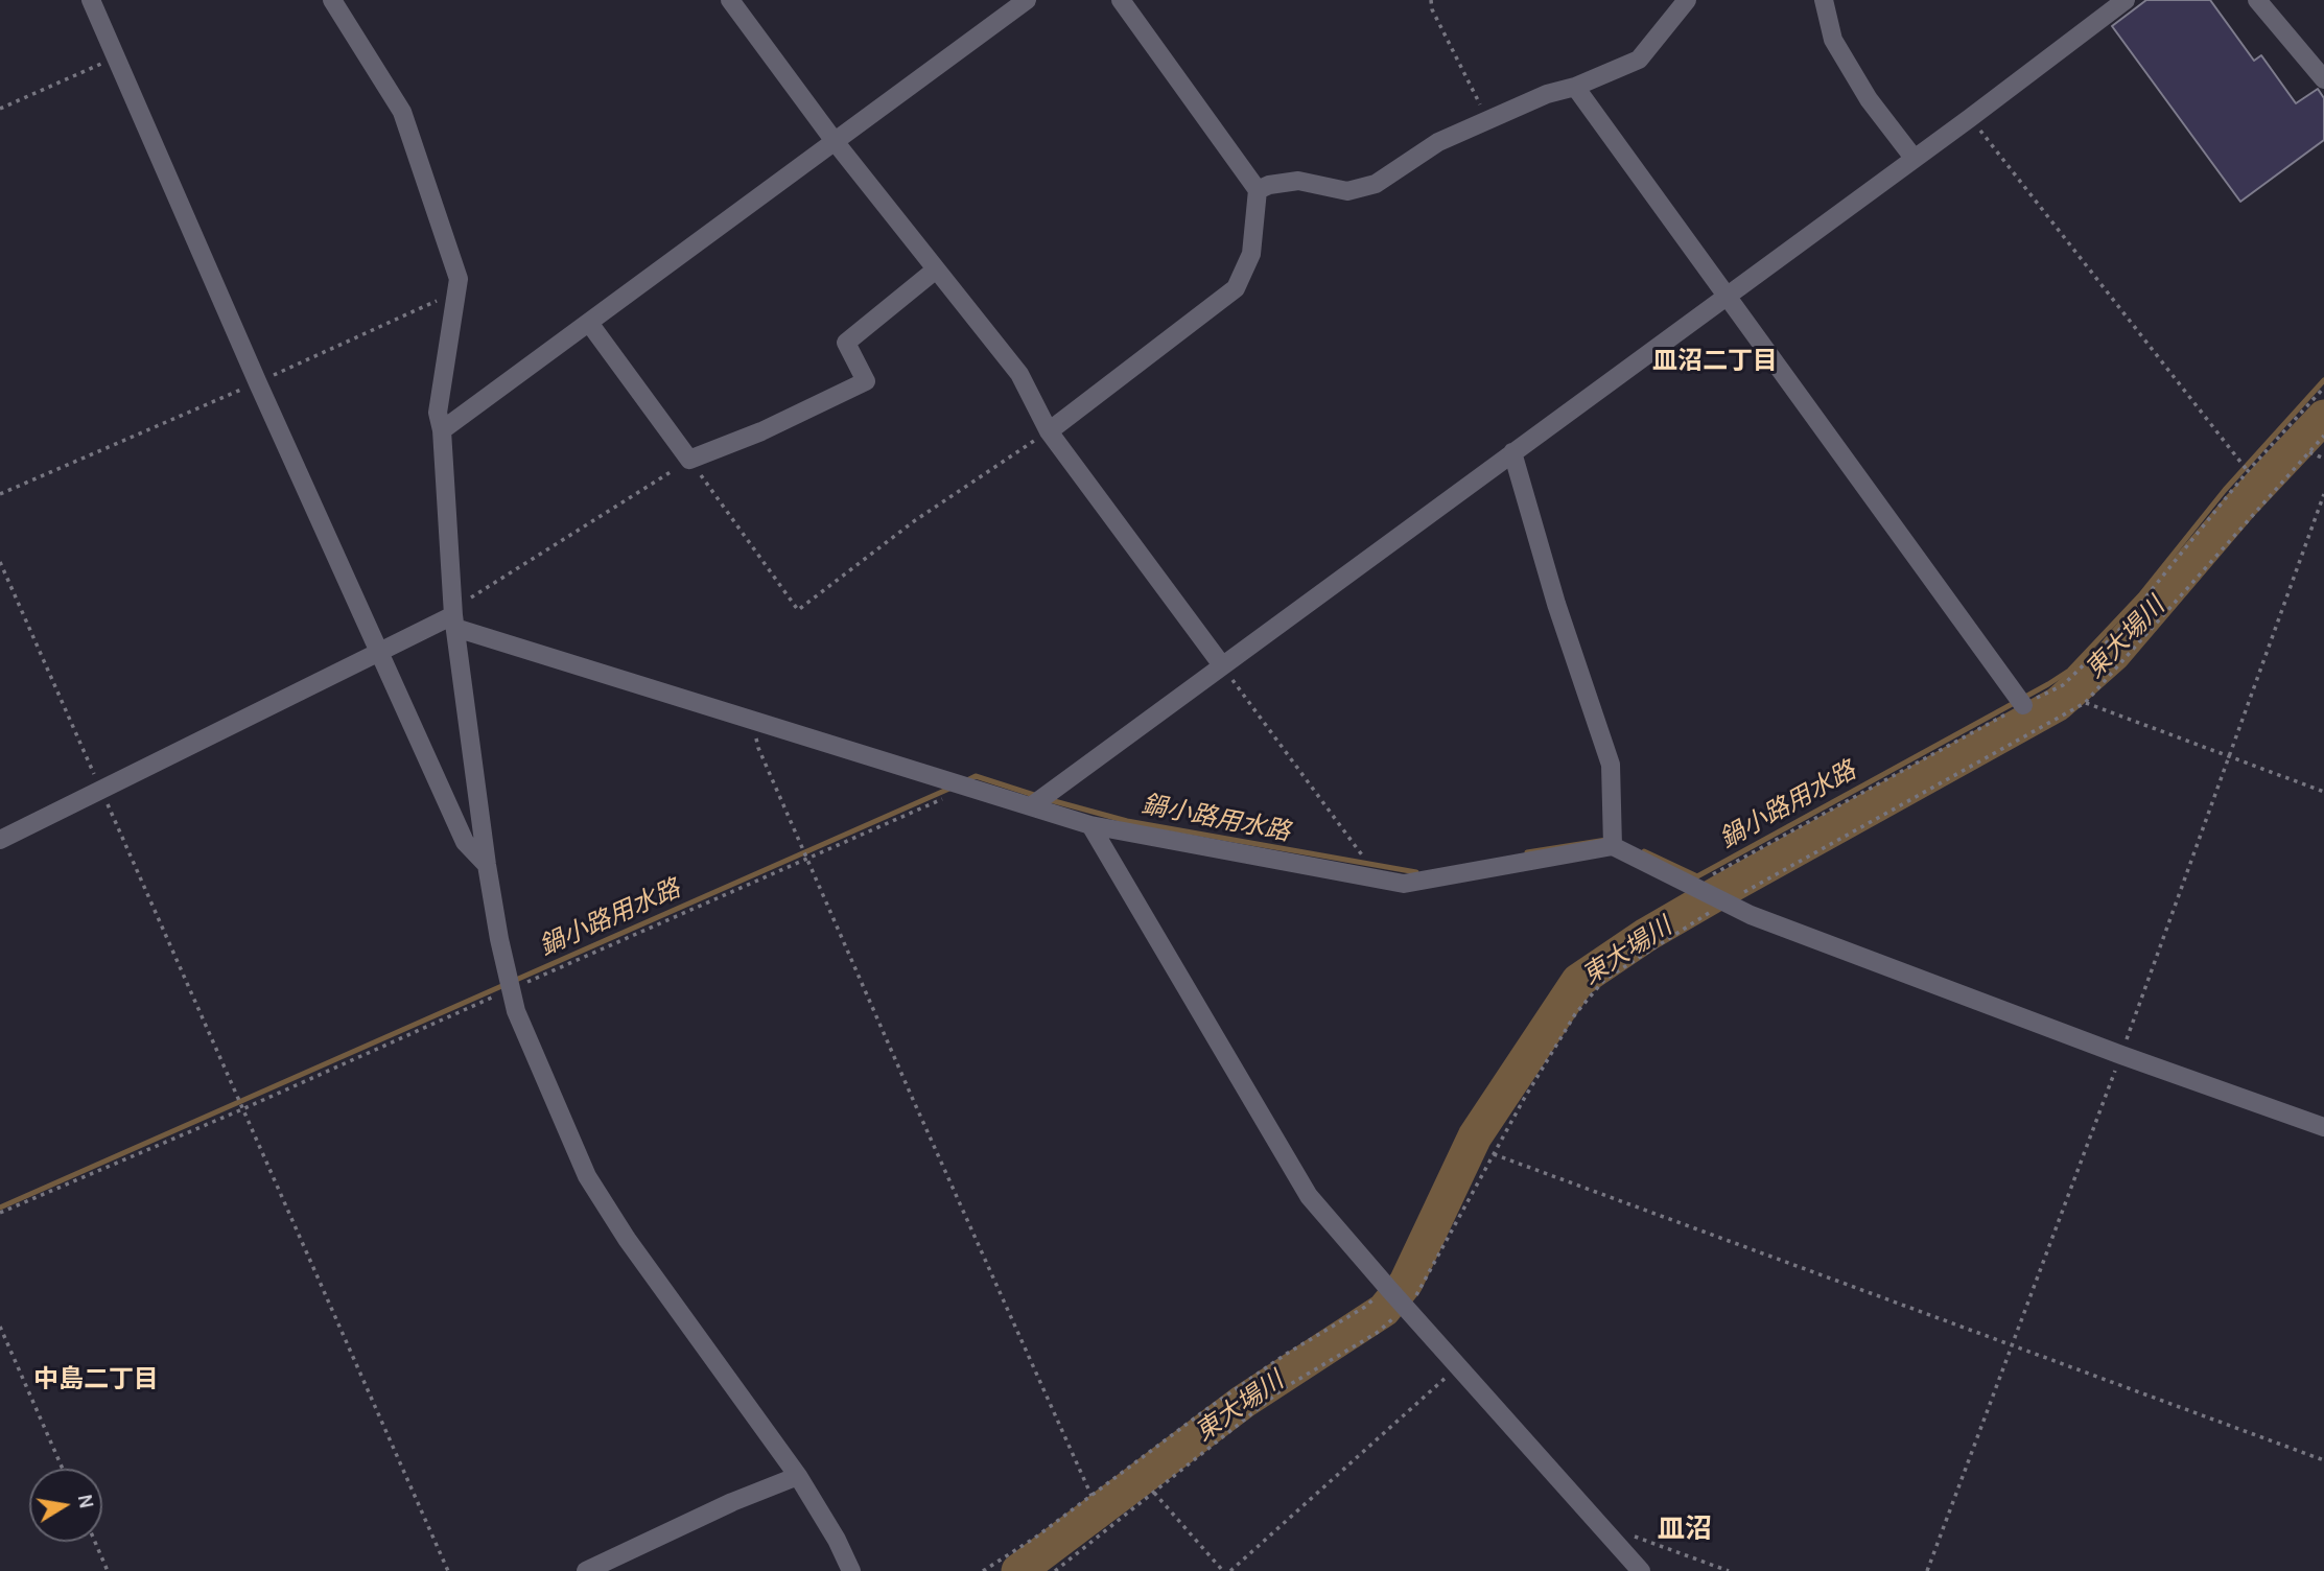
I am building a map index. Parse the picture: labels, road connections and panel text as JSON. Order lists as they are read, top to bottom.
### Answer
{
  "districts": ["皿沼二丁目", "中島二丁目", "皿沼"],
  "water": ["東大場川", "鍋小路用水路"],
  "north": "right"
}
